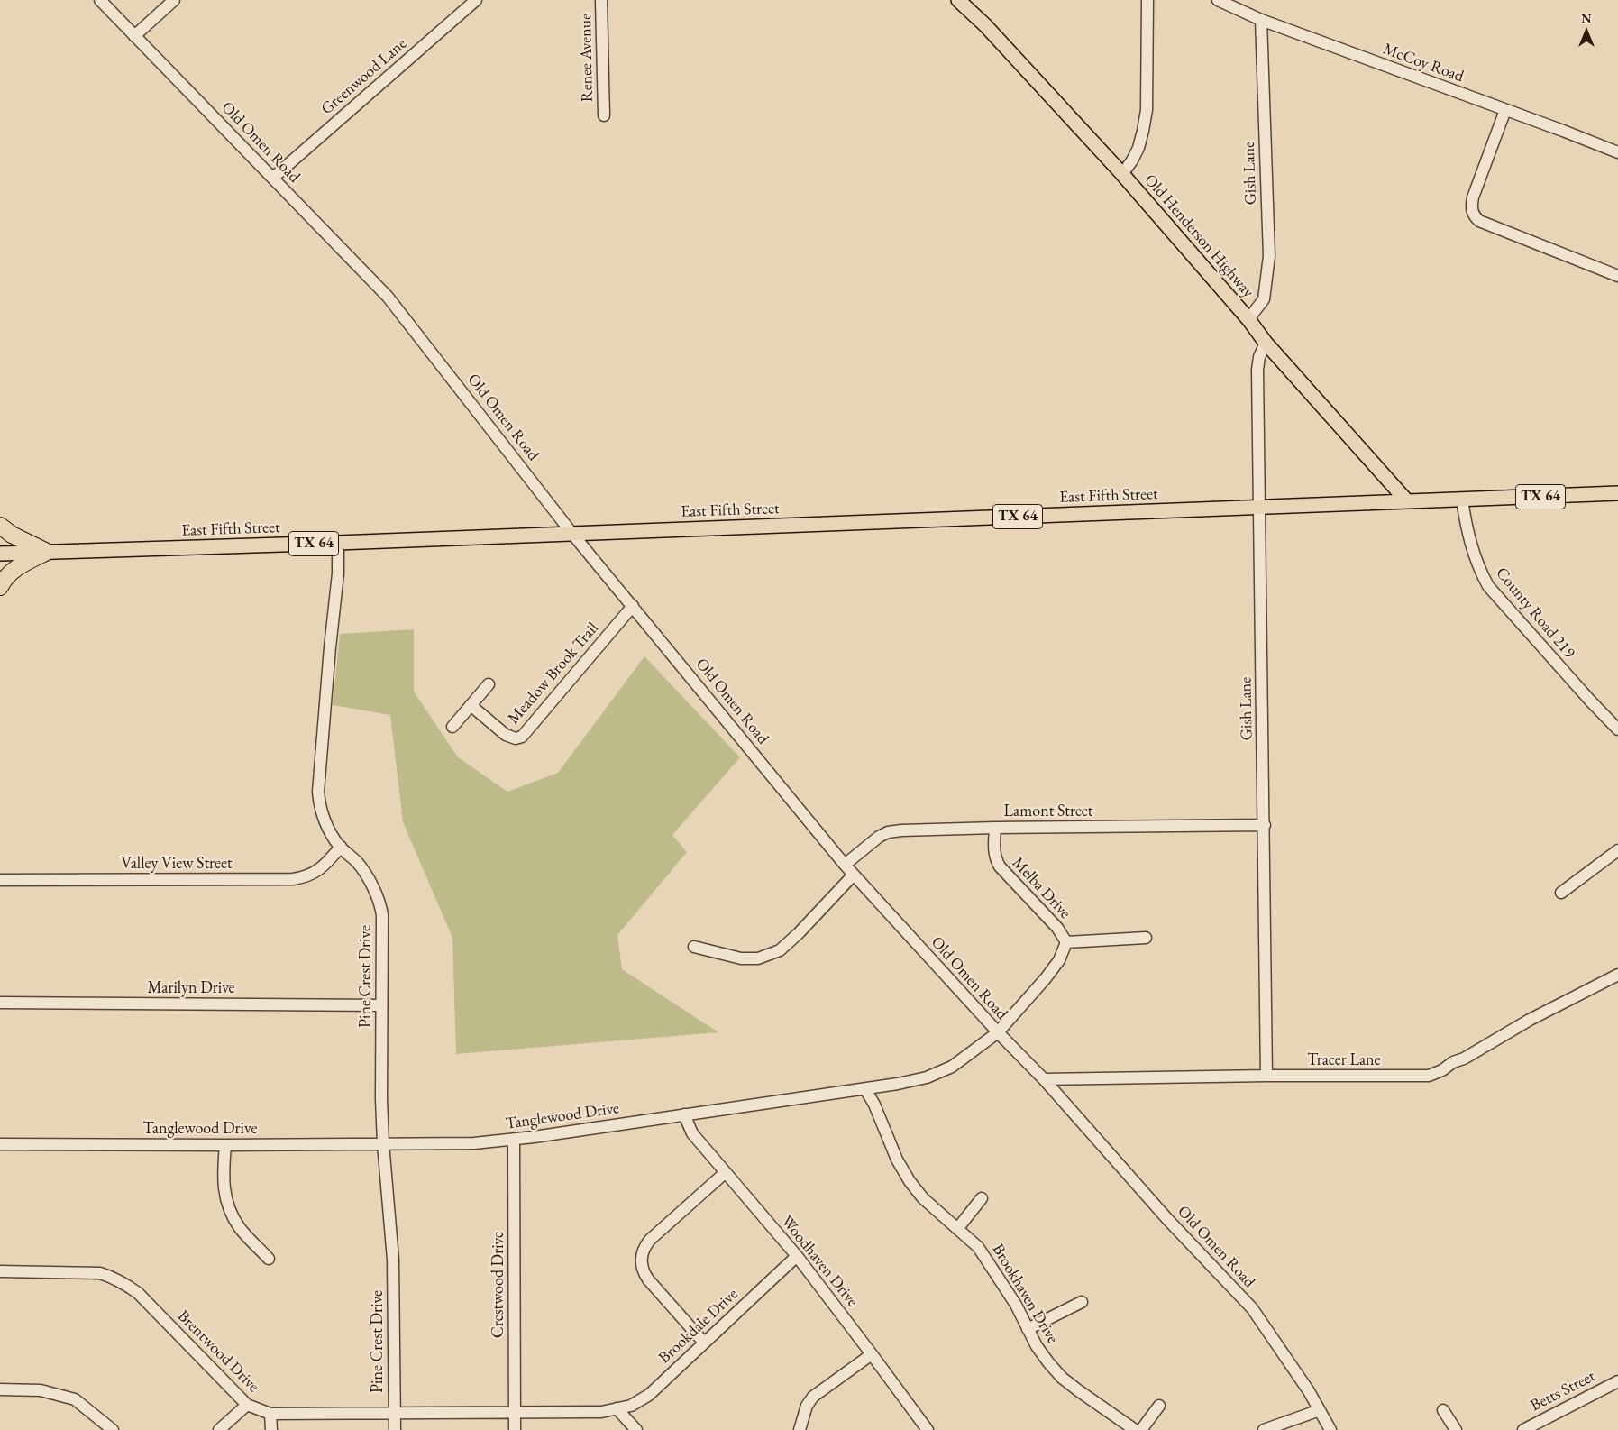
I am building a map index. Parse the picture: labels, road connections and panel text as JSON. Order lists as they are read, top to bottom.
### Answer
{
  "streets": {
    "main road": ["Old Henderson Highway", "East Fifth Street", "TX 64"],
    "street": [
      "Renee Avenue",
      "McCoy Road",
      "Greenwood Lane",
      "Old Omen Road",
      "Gish Lane",
      "County Road 219",
      "Meadow Brook Trail",
      "Lamont Street",
      "Valley View Street",
      "Melba Drive",
      "Pine Crest Drive",
      "Marilyn Drive",
      "Tracer Lane",
      "Tanglewood Drive",
      "Woodhaven Drive",
      "Crestwood Drive",
      "Brookhaven Drive",
      "Brookdale Drive",
      "Brentwood Drive",
      "Betts Street"
    ]
  },
  "crossings": [
    ["McCoy Road", "Gish Lane"],
    ["Greenwood Lane", "Old Omen Road"],
    ["Old Omen Road", "East Fifth Street"],
    ["Old Omen Road", "Meadow Brook Trail"],
    ["Old Omen Road", "Lamont Street"],
    ["Old Omen Road", "Tracer Lane"],
    ["Old Omen Road", "Tanglewood Drive"],
    ["Gish Lane", "Old Henderson Highway"],
    ["Gish Lane", "East Fifth Street"],
    ["Gish Lane", "Lamont Street"],
    ["Gish Lane", "Tracer Lane"],
    ["Old Henderson Highway", "East Fifth Street"],
    ["East Fifth Street", "TX 64"],
    ["East Fifth Street", "County Road 219"],
    ["East Fifth Street", "Pine Crest Drive"],
    ["TX 64", "County Road 219"],
    ["Lamont Street", "Melba Drive"],
    ["Valley View Street", "Pine Crest Drive"],
    ["Melba Drive", "Tanglewood Drive"],
    ["Pine Crest Drive", "Marilyn Drive"],
    ["Pine Crest Drive", "Tanglewood Drive"],
    ["Pine Crest Drive", "Brentwood Drive"],
    ["Tanglewood Drive", "Woodhaven Drive"],
    ["Tanglewood Drive", "Crestwood Drive"],
    ["Tanglewood Drive", "Brookhaven Drive"],
    ["Woodhaven Drive", "Brookdale Drive"],
    ["Crestwood Drive", "Brentwood Drive"],
    ["Brookdale Drive", "Brentwood Drive"]
  ],
  "north": "top"
}
